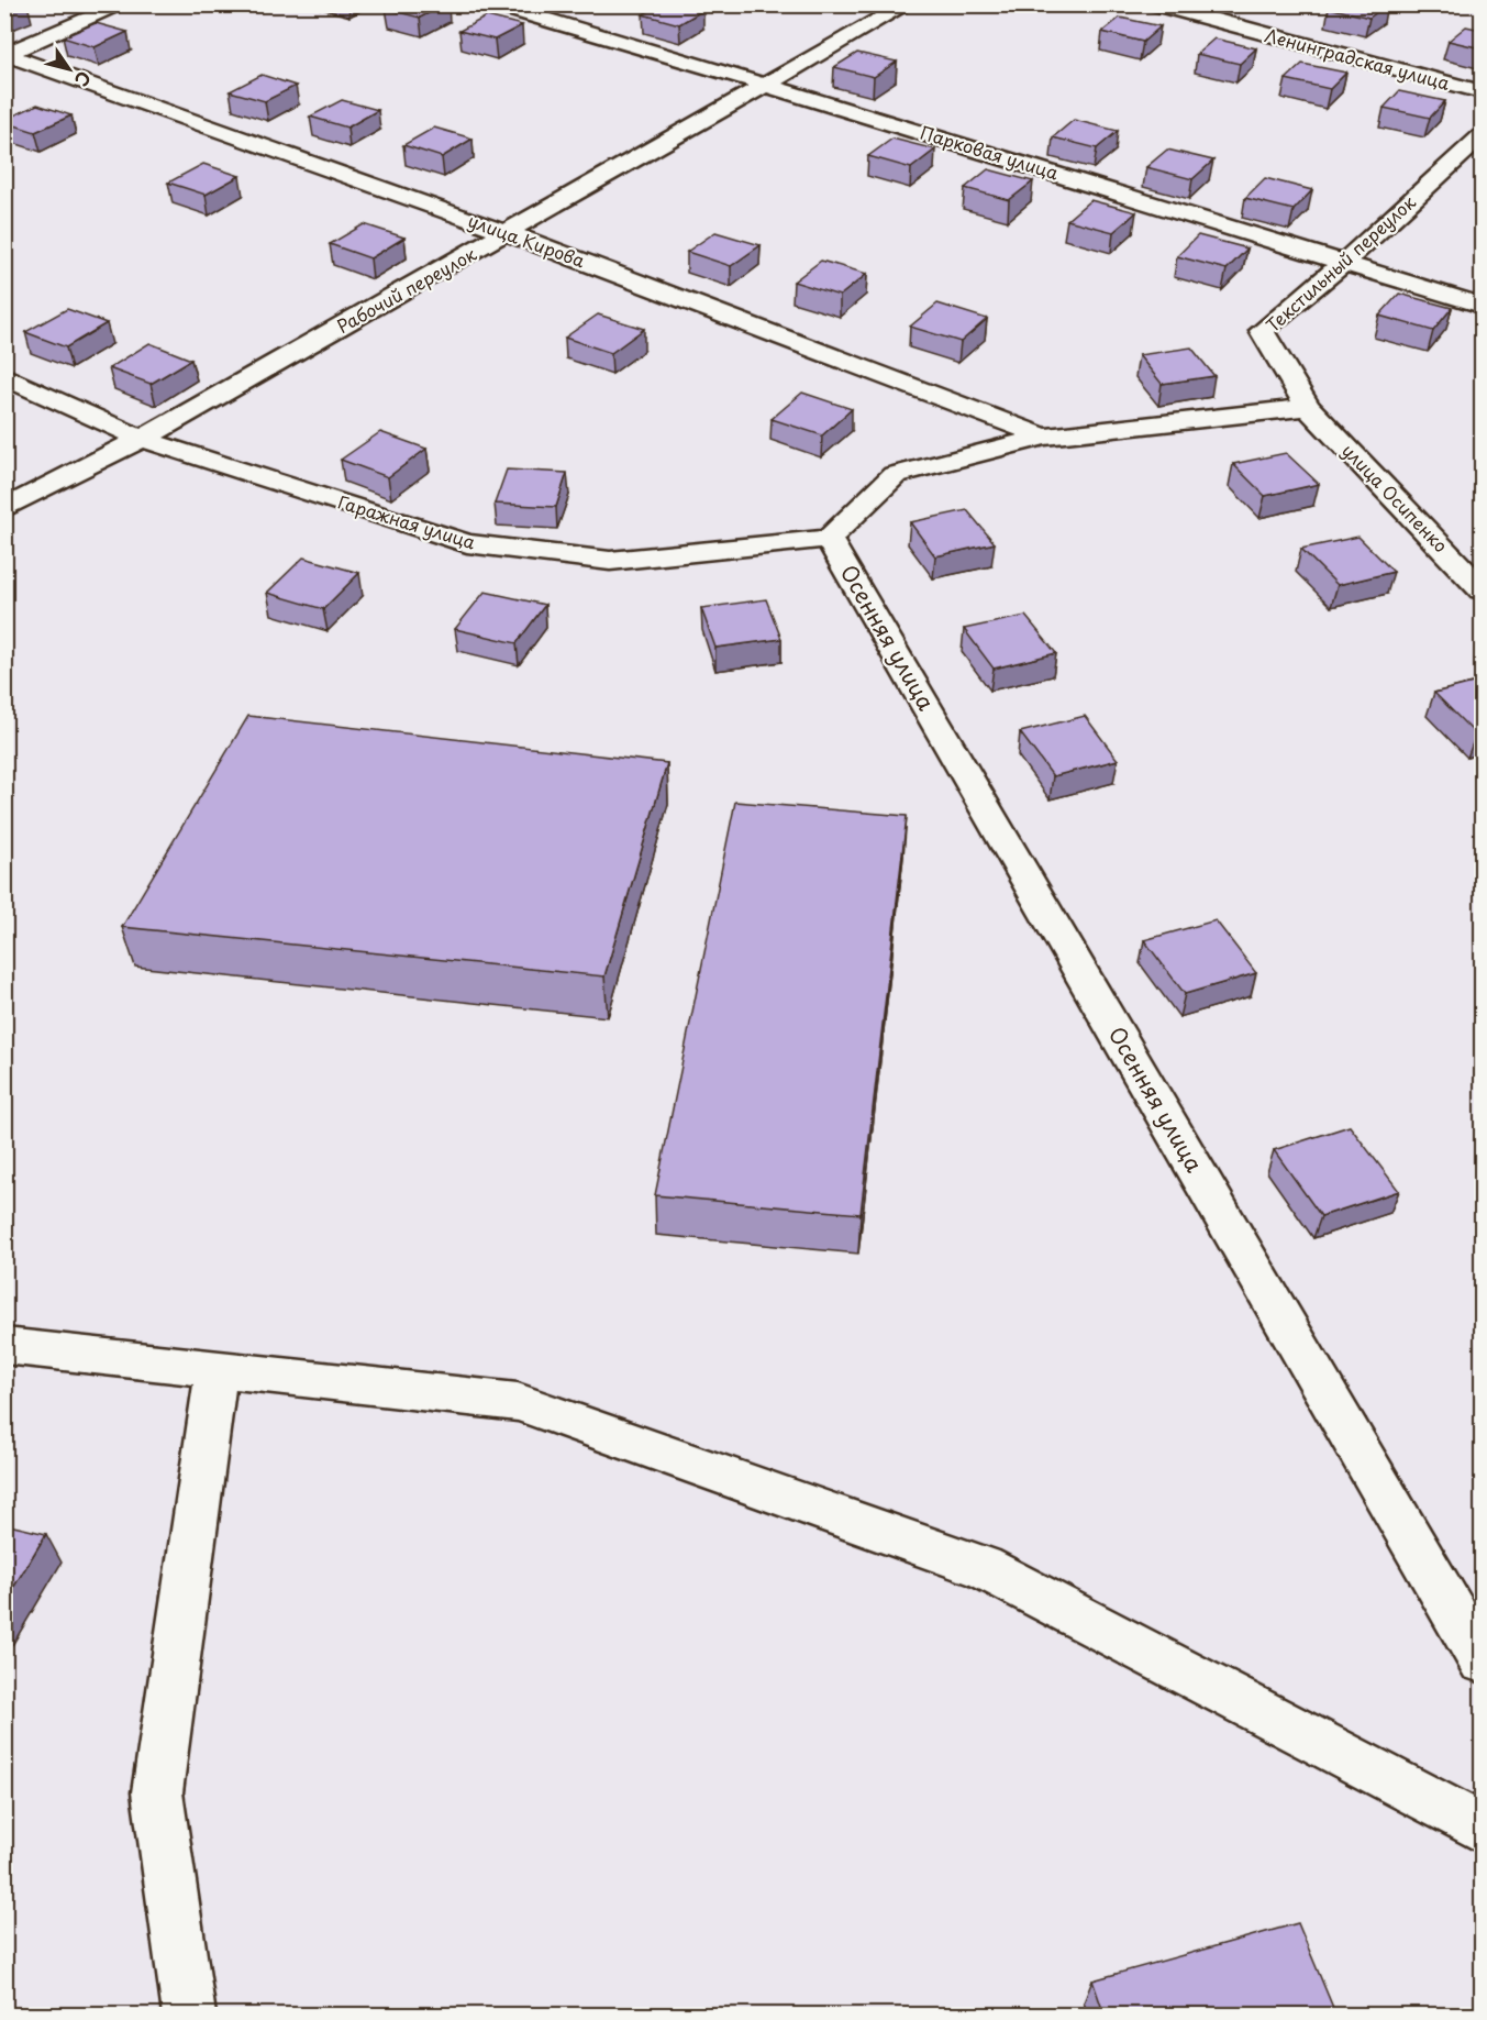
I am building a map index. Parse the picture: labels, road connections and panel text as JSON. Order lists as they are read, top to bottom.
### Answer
{
  "streets": {
    "street": [
      "Ленинградская улица",
      "Парковая улица",
      "улица Кирова",
      "Текстильный переулок",
      "Рабочий переулок",
      "улица Осипенко",
      "Гаражная улица",
      "Осенняя улица"
    ]
  },
  "crossings": [
    ["Парковая улица", "Текстильный переулок"],
    ["Парковая улица", "Рабочий переулок"],
    ["улица Кирова", "Рабочий переулок"],
    ["Текстильный переулок", "улица Осипенко"],
    ["Рабочий переулок", "Гаражная улица"],
    ["Гаражная улица", "Осенняя улица"]
  ],
  "north": "bottom right"
}
